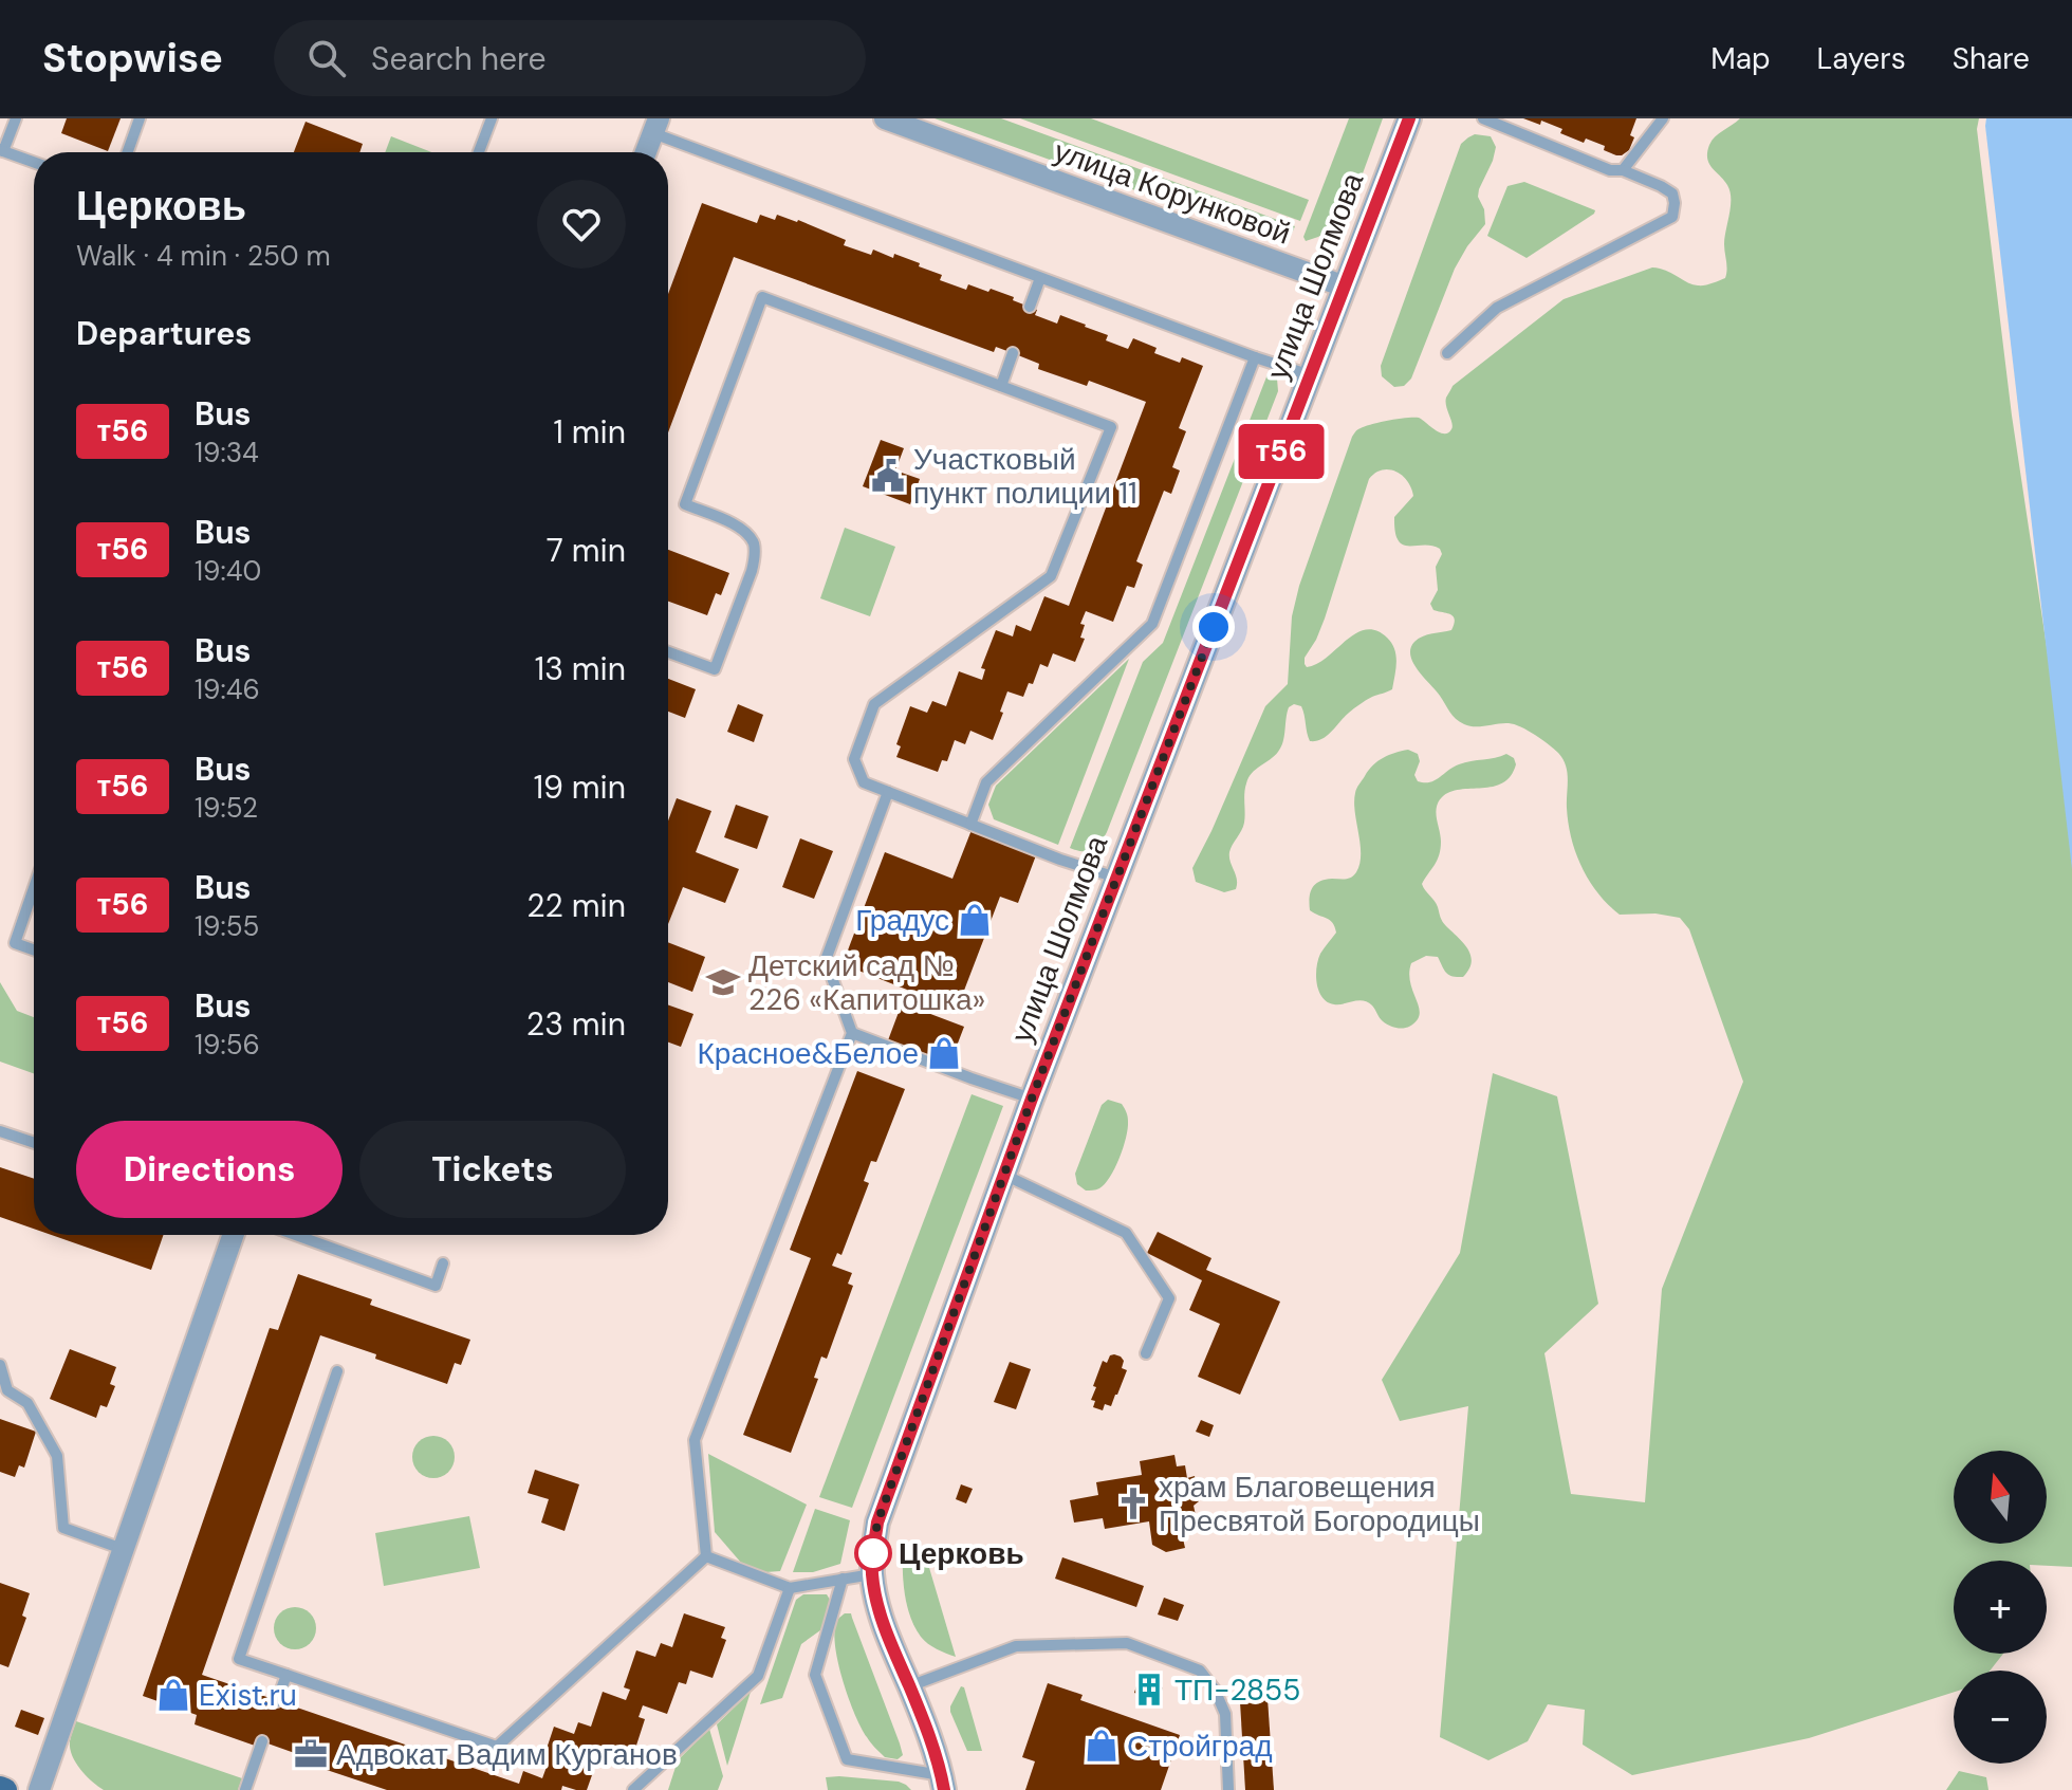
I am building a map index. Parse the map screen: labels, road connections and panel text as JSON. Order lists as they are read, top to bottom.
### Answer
{
  "streets": {
    "street": ["улица Корунковой", "улица Шолмова"]
  },
  "crossings": [
    ["улица Корунковой", "улица Шолмова"]
  ],
  "places": {
    "public building": ["Участковый пункт полиции 11"],
    "shop": [
      "Градус",
      "Красное&Белое",
      "Exist.ru",
      "Стройград"
    ],
    "school or university": ["Детский сад № 226 «Капитошка»"],
    "church": ["храм Благовещения Пресвятой Богородицы"],
    "other": ["Церковь"],
    "building": ["ТП-2855"],
    "office": ["Адвокат Вадим Курганов"]
  },
  "lines": ["bus line т56"],
  "north": "top",
  "page": {
    "header": "Stopwise",
    "search": "Search here",
    "nav": ["Map", "Layers", "Share"],
    "on_map": "т56",
    "heading": [
      ["Церковь", "Walk · 4 min · 250 m"],
      "Departures"
    ],
    "list": [
      {
        "mark": "т56",
        "name": "Bus",
        "note": "19:34",
        "value": "1 min"
      },
      {
        "mark": "т56",
        "name": "Bus",
        "note": "19:40",
        "value": "7 min"
      },
      {
        "mark": "т56",
        "name": "Bus",
        "note": "19:46",
        "value": "13 min"
      },
      {
        "mark": "т56",
        "name": "Bus",
        "note": "19:52",
        "value": "19 min"
      },
      {
        "mark": "т56",
        "name": "Bus",
        "note": "19:55",
        "value": "22 min"
      },
      {
        "mark": "т56",
        "name": "Bus",
        "note": "19:56",
        "value": "23 min"
      }
    ],
    "buttons": ["Directions", "Tickets"],
    "map_buttons": ["+", "−"]
  }
}
